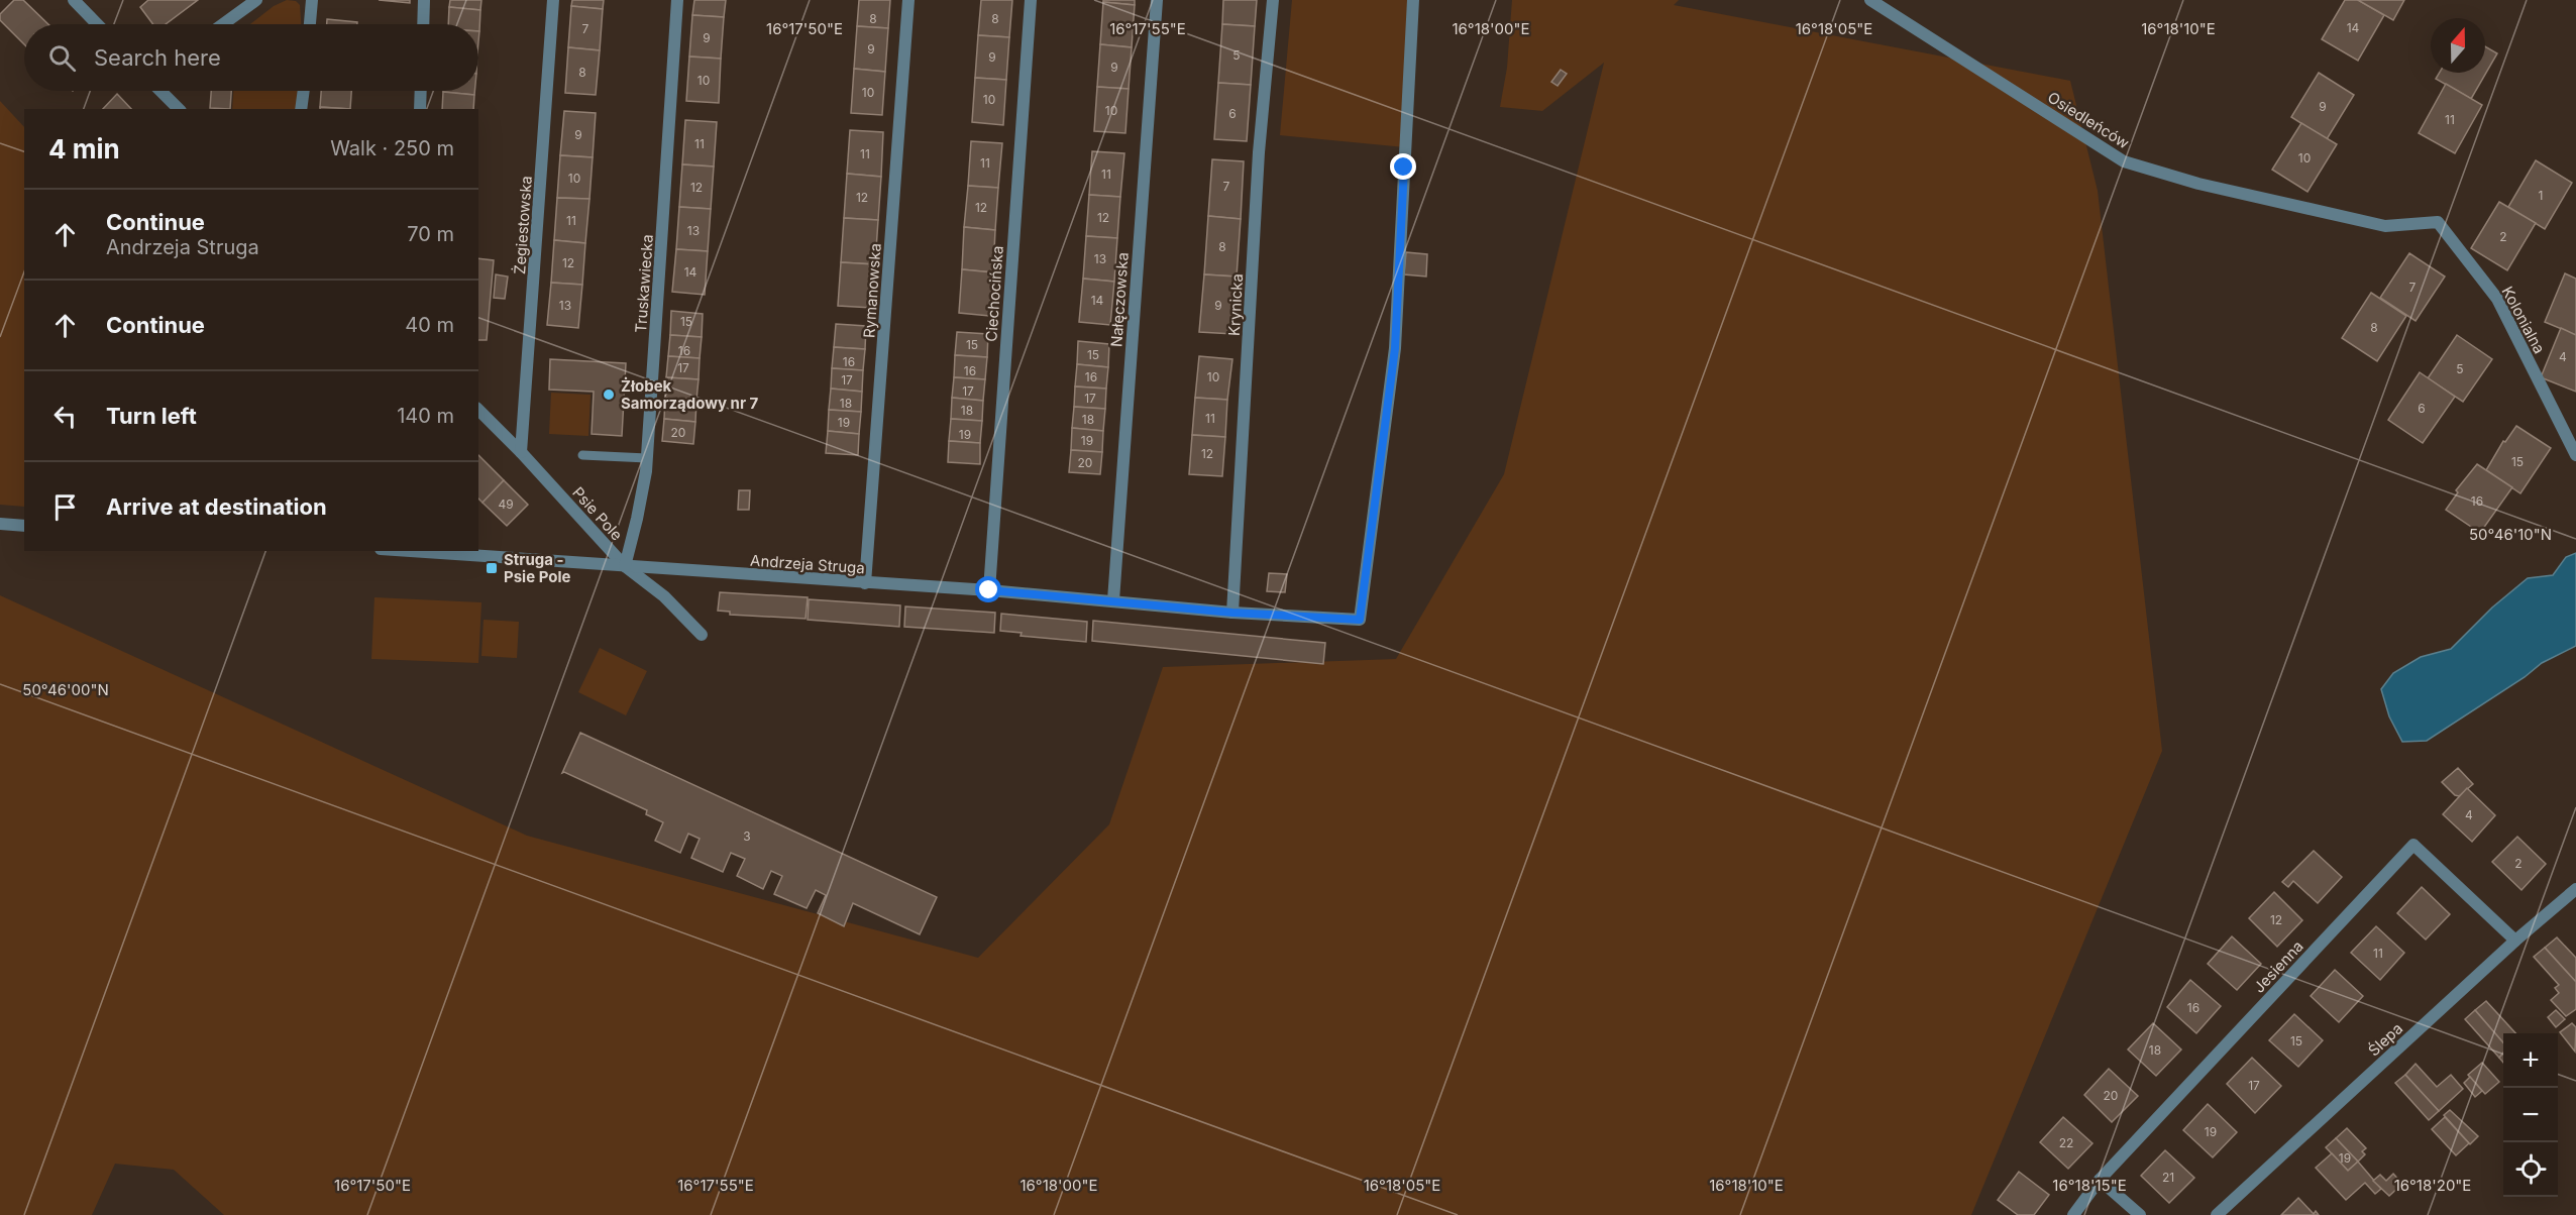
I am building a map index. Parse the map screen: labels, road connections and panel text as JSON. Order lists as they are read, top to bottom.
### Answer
{
  "streets": {
    "street": [
      "Osiedleńców",
      "Żegiestowska",
      "Truskawiecka",
      "Rymanowska",
      "Ciechocińska",
      "Nałęczowska",
      "Krynicka",
      "Kolonialna",
      "Psie Pole",
      "Andrzeja Struga",
      "Jesienna",
      "Ślepa"
    ]
  },
  "crossings": [
    ["Osiedleńców", "Kolonialna"],
    ["Żegiestowska", "Psie Pole"],
    ["Truskawiecka", "Psie Pole"],
    ["Truskawiecka", "Andrzeja Struga"],
    ["Rymanowska", "Andrzeja Struga"],
    ["Ciechocińska", "Andrzeja Struga"],
    ["Nałęczowska", "Andrzeja Struga"],
    ["Krynicka", "Andrzeja Struga"],
    ["Psie Pole", "Andrzeja Struga"],
    ["Jesienna", "Ślepa"]
  ],
  "places": {
    "other": ["Żłobek Samorządowy nr 7"],
    "transit": ["Struga - Psie Pole"]
  },
  "house_numbers": [
    "8",
    "8",
    "14",
    "7",
    "9",
    "9",
    "5",
    "9",
    "9",
    "8",
    "10",
    "10",
    "10",
    "9",
    "10",
    "6",
    "11",
    "9",
    "11",
    "11",
    "10",
    "11",
    "11",
    "10",
    "7",
    "12",
    "1",
    "12",
    "12",
    "12",
    "11",
    "13",
    "2",
    "8",
    "13",
    "12",
    "14",
    "7",
    "14",
    "13",
    "9",
    "15",
    "8",
    "15",
    "16",
    "15",
    "4",
    "16",
    "17",
    "5",
    "16",
    "16",
    "10",
    "17",
    "17",
    "17",
    "18",
    "6",
    "18",
    "11",
    "18",
    "19",
    "20",
    "19",
    "19",
    "12",
    "15",
    "20",
    "16",
    "49",
    "4",
    "3",
    "2",
    "12",
    "11",
    "16",
    "15",
    "18",
    "17",
    "20",
    "19",
    "22",
    "19",
    "21"
  ],
  "north": "top",
  "page": {
    "search": "Search here",
    "heading": ["4 min", "Walk · 250 m"],
    "list": [
      ["Continue", "Andrzeja Struga", "70 m"],
      ["Continue", "40 m"],
      ["Turn left", "140 m"],
      "Arrive at destination"
    ],
    "map_buttons": ["+", "−"]
  },
  "coordinates": [
    "16°17'50\"E",
    "16°17'55\"E",
    "16°18'00\"E",
    "16°18'05\"E",
    "16°18'10\"E",
    "50°46'10\"N",
    "50°46'00\"N",
    "16°18'15\"E",
    "16°18'20\"E"
  ]
}
